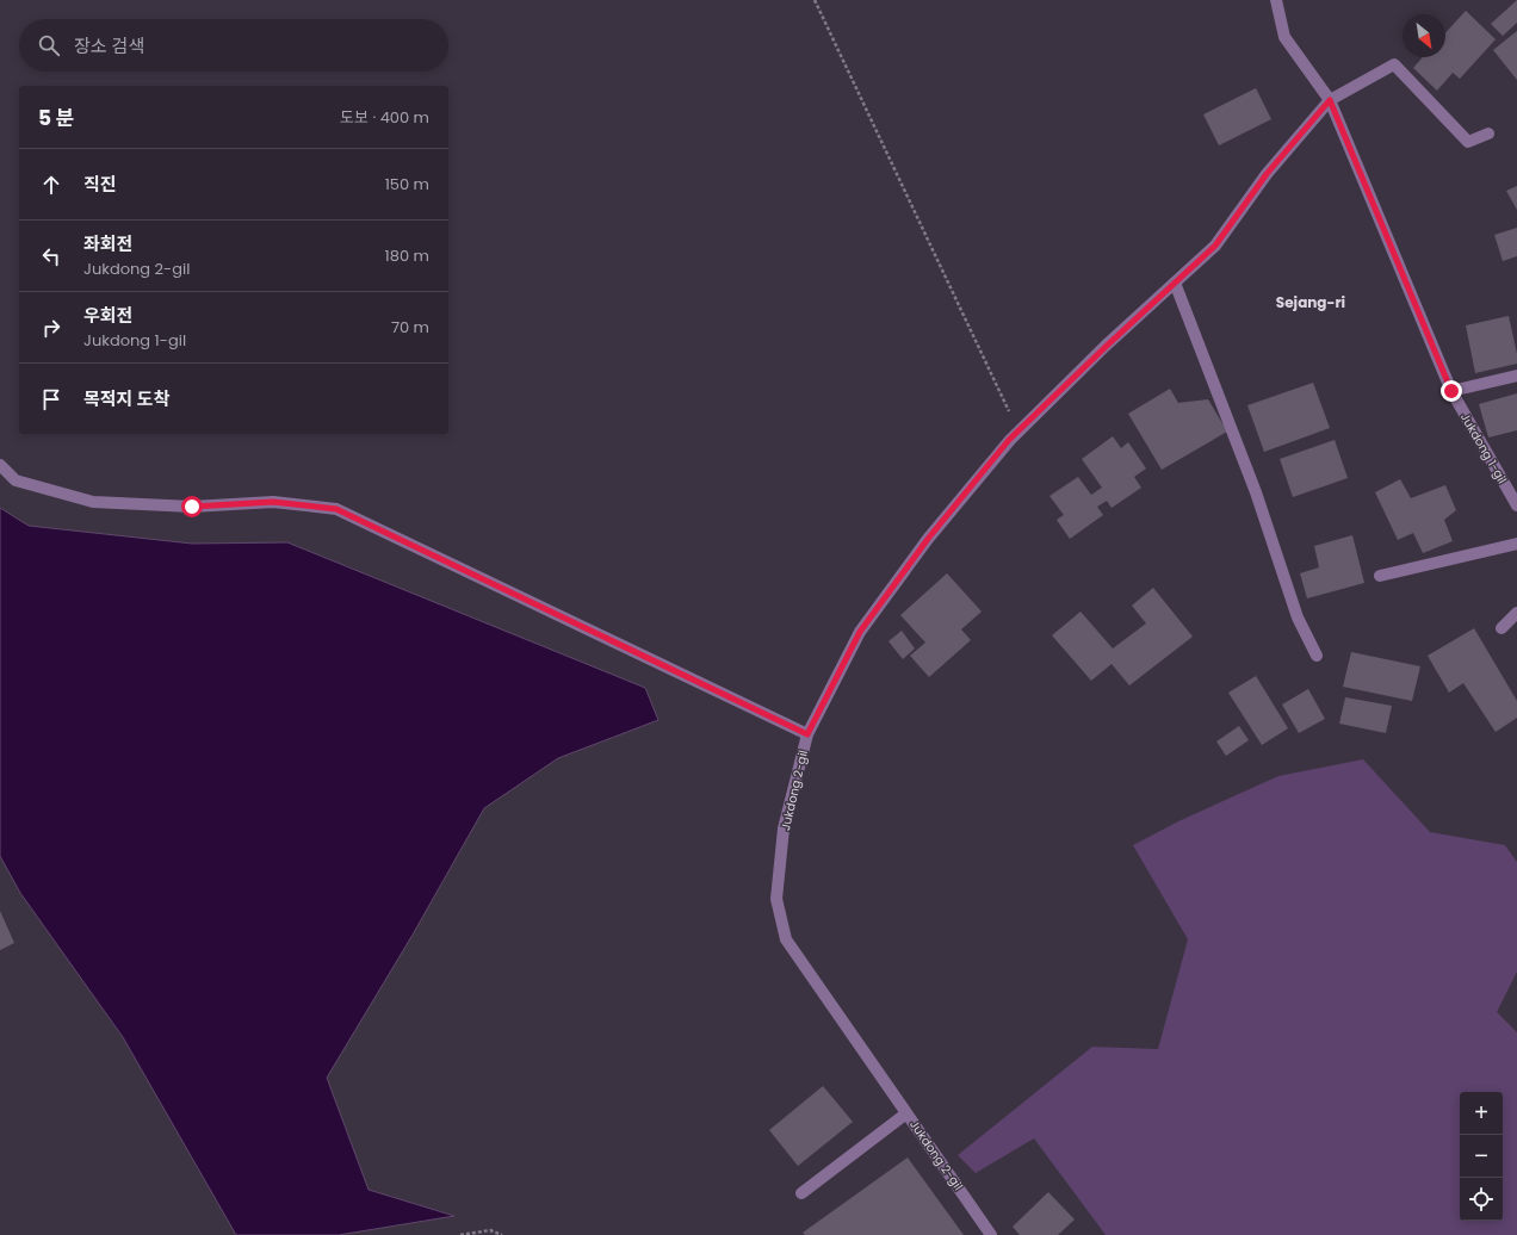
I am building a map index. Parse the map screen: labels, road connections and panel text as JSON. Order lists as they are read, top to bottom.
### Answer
{
  "streets": {
    "street": ["Jukdong 1-gil", "Jukdong 2-gil"]
  },
  "crossings": [
    ["Jukdong 1-gil", "Jukdong 2-gil"]
  ],
  "districts": ["Sejang-ri"],
  "north": "bottom right",
  "page": {
    "search": "장소 검색",
    "heading": ["5 분", "도보 · 400 m"],
    "list": [
      ["직진", "150 m"],
      ["좌회전", "Jukdong 2-gil", "180 m"],
      ["우회전", "Jukdong 1-gil", "70 m"],
      "목적지 도착"
    ],
    "map_buttons": ["+", "−"]
  }
}
